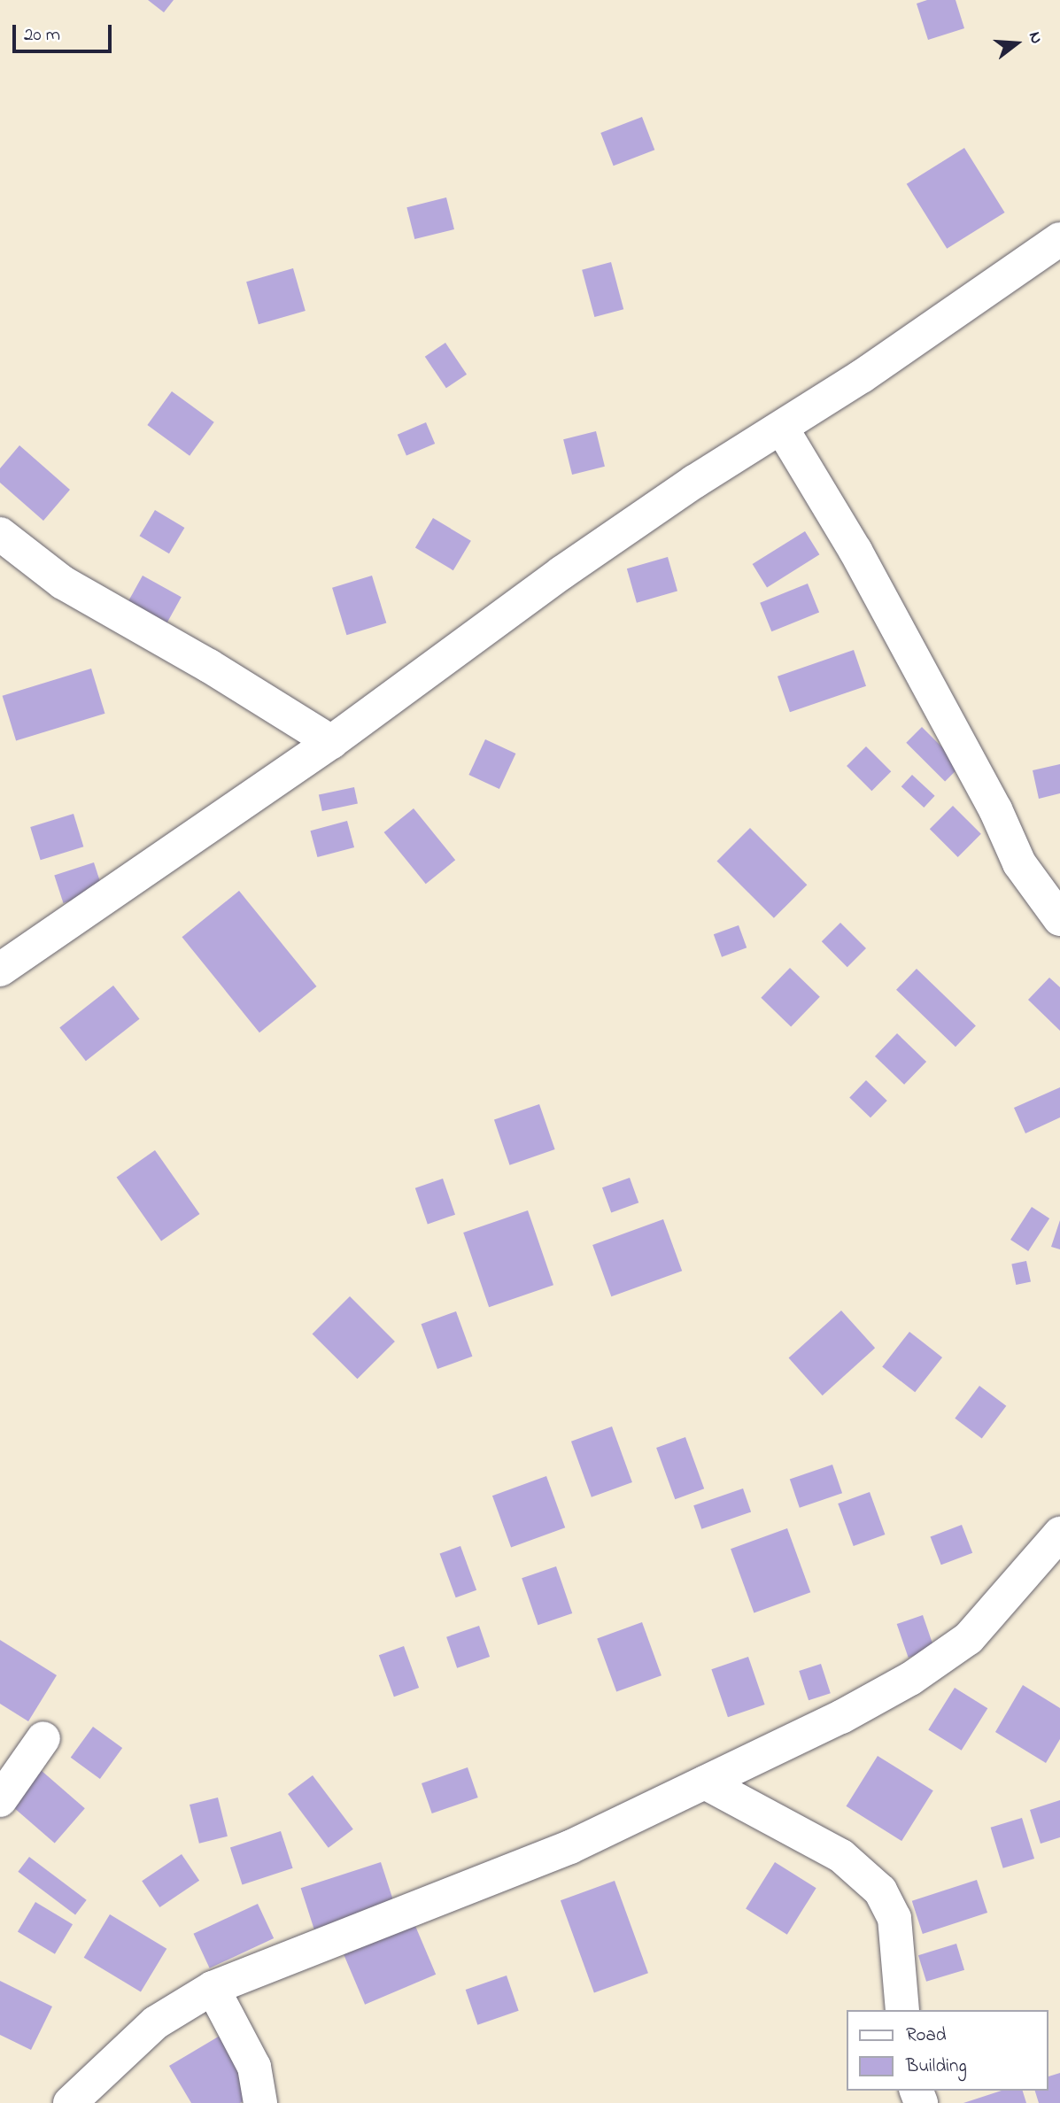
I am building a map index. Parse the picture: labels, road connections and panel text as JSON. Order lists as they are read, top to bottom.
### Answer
{
  "legend": ["Road", "Building"],
  "scale_bar": "20 m",
  "north": "right"
}
